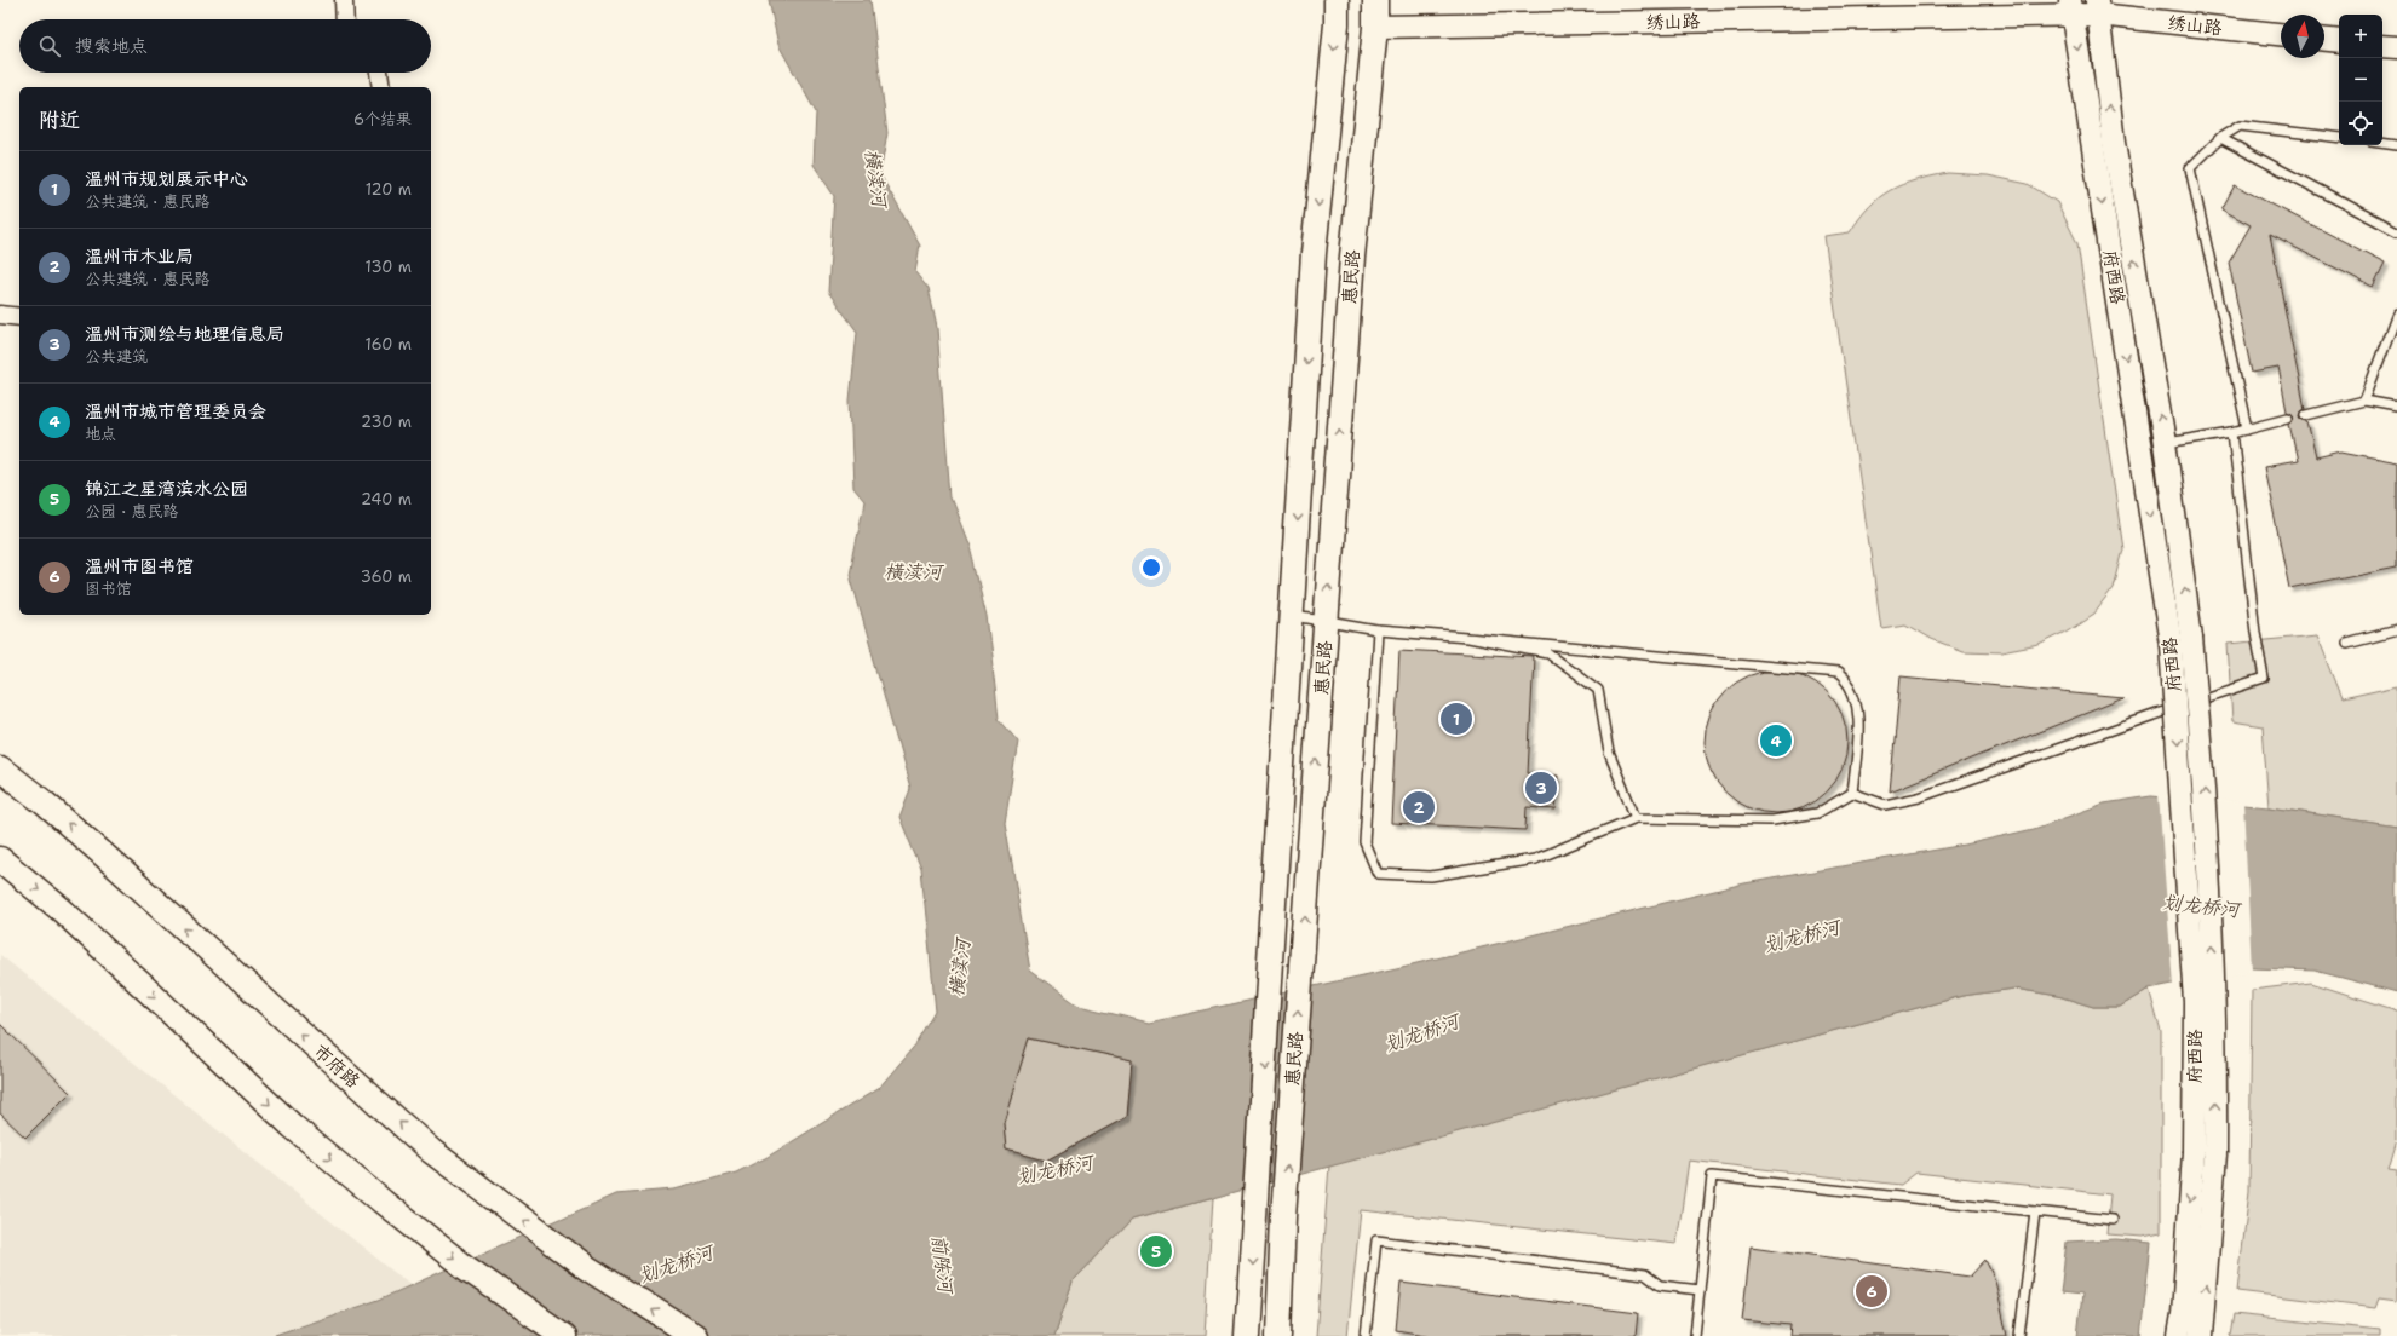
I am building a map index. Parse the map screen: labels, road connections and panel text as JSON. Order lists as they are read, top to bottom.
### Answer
{
  "streets": {
    "main road": ["惠民路", "市府路"],
    "street": ["绣山路", "府西路"]
  },
  "crossings": [
    ["绣山路", "惠民路"],
    ["绣山路", "府西路"]
  ],
  "water": ["横渎河", "划龙桥河", "前陈河"],
  "north": "top",
  "page": {
    "map_buttons": ["+", "−"],
    "search": "搜索地点",
    "heading": ["附近", "6个结果"],
    "list": [
      {
        "mark": "1",
        "name": "温州市规划展示中心",
        "note": "公共建筑 · 惠民路",
        "value": "120 m"
      },
      {
        "mark": "2",
        "name": "温州市木业局",
        "note": "公共建筑 · 惠民路",
        "value": "130 m"
      },
      {
        "mark": "3",
        "name": "温州市测绘与地理信息局",
        "note": "公共建筑",
        "value": "160 m"
      },
      {
        "mark": "4",
        "name": "温州市城市管理委员会",
        "note": "地点",
        "value": "230 m"
      },
      {
        "mark": "5",
        "name": "锦江之星湾滨水公园",
        "note": "公园 · 惠民路",
        "value": "240 m"
      },
      {
        "mark": "6",
        "name": "温州市图书馆",
        "note": "图书馆",
        "value": "360 m"
      }
    ],
    "pins": [
      "1",
      "4",
      "3",
      "2",
      "5",
      "6"
    ]
  }
}
